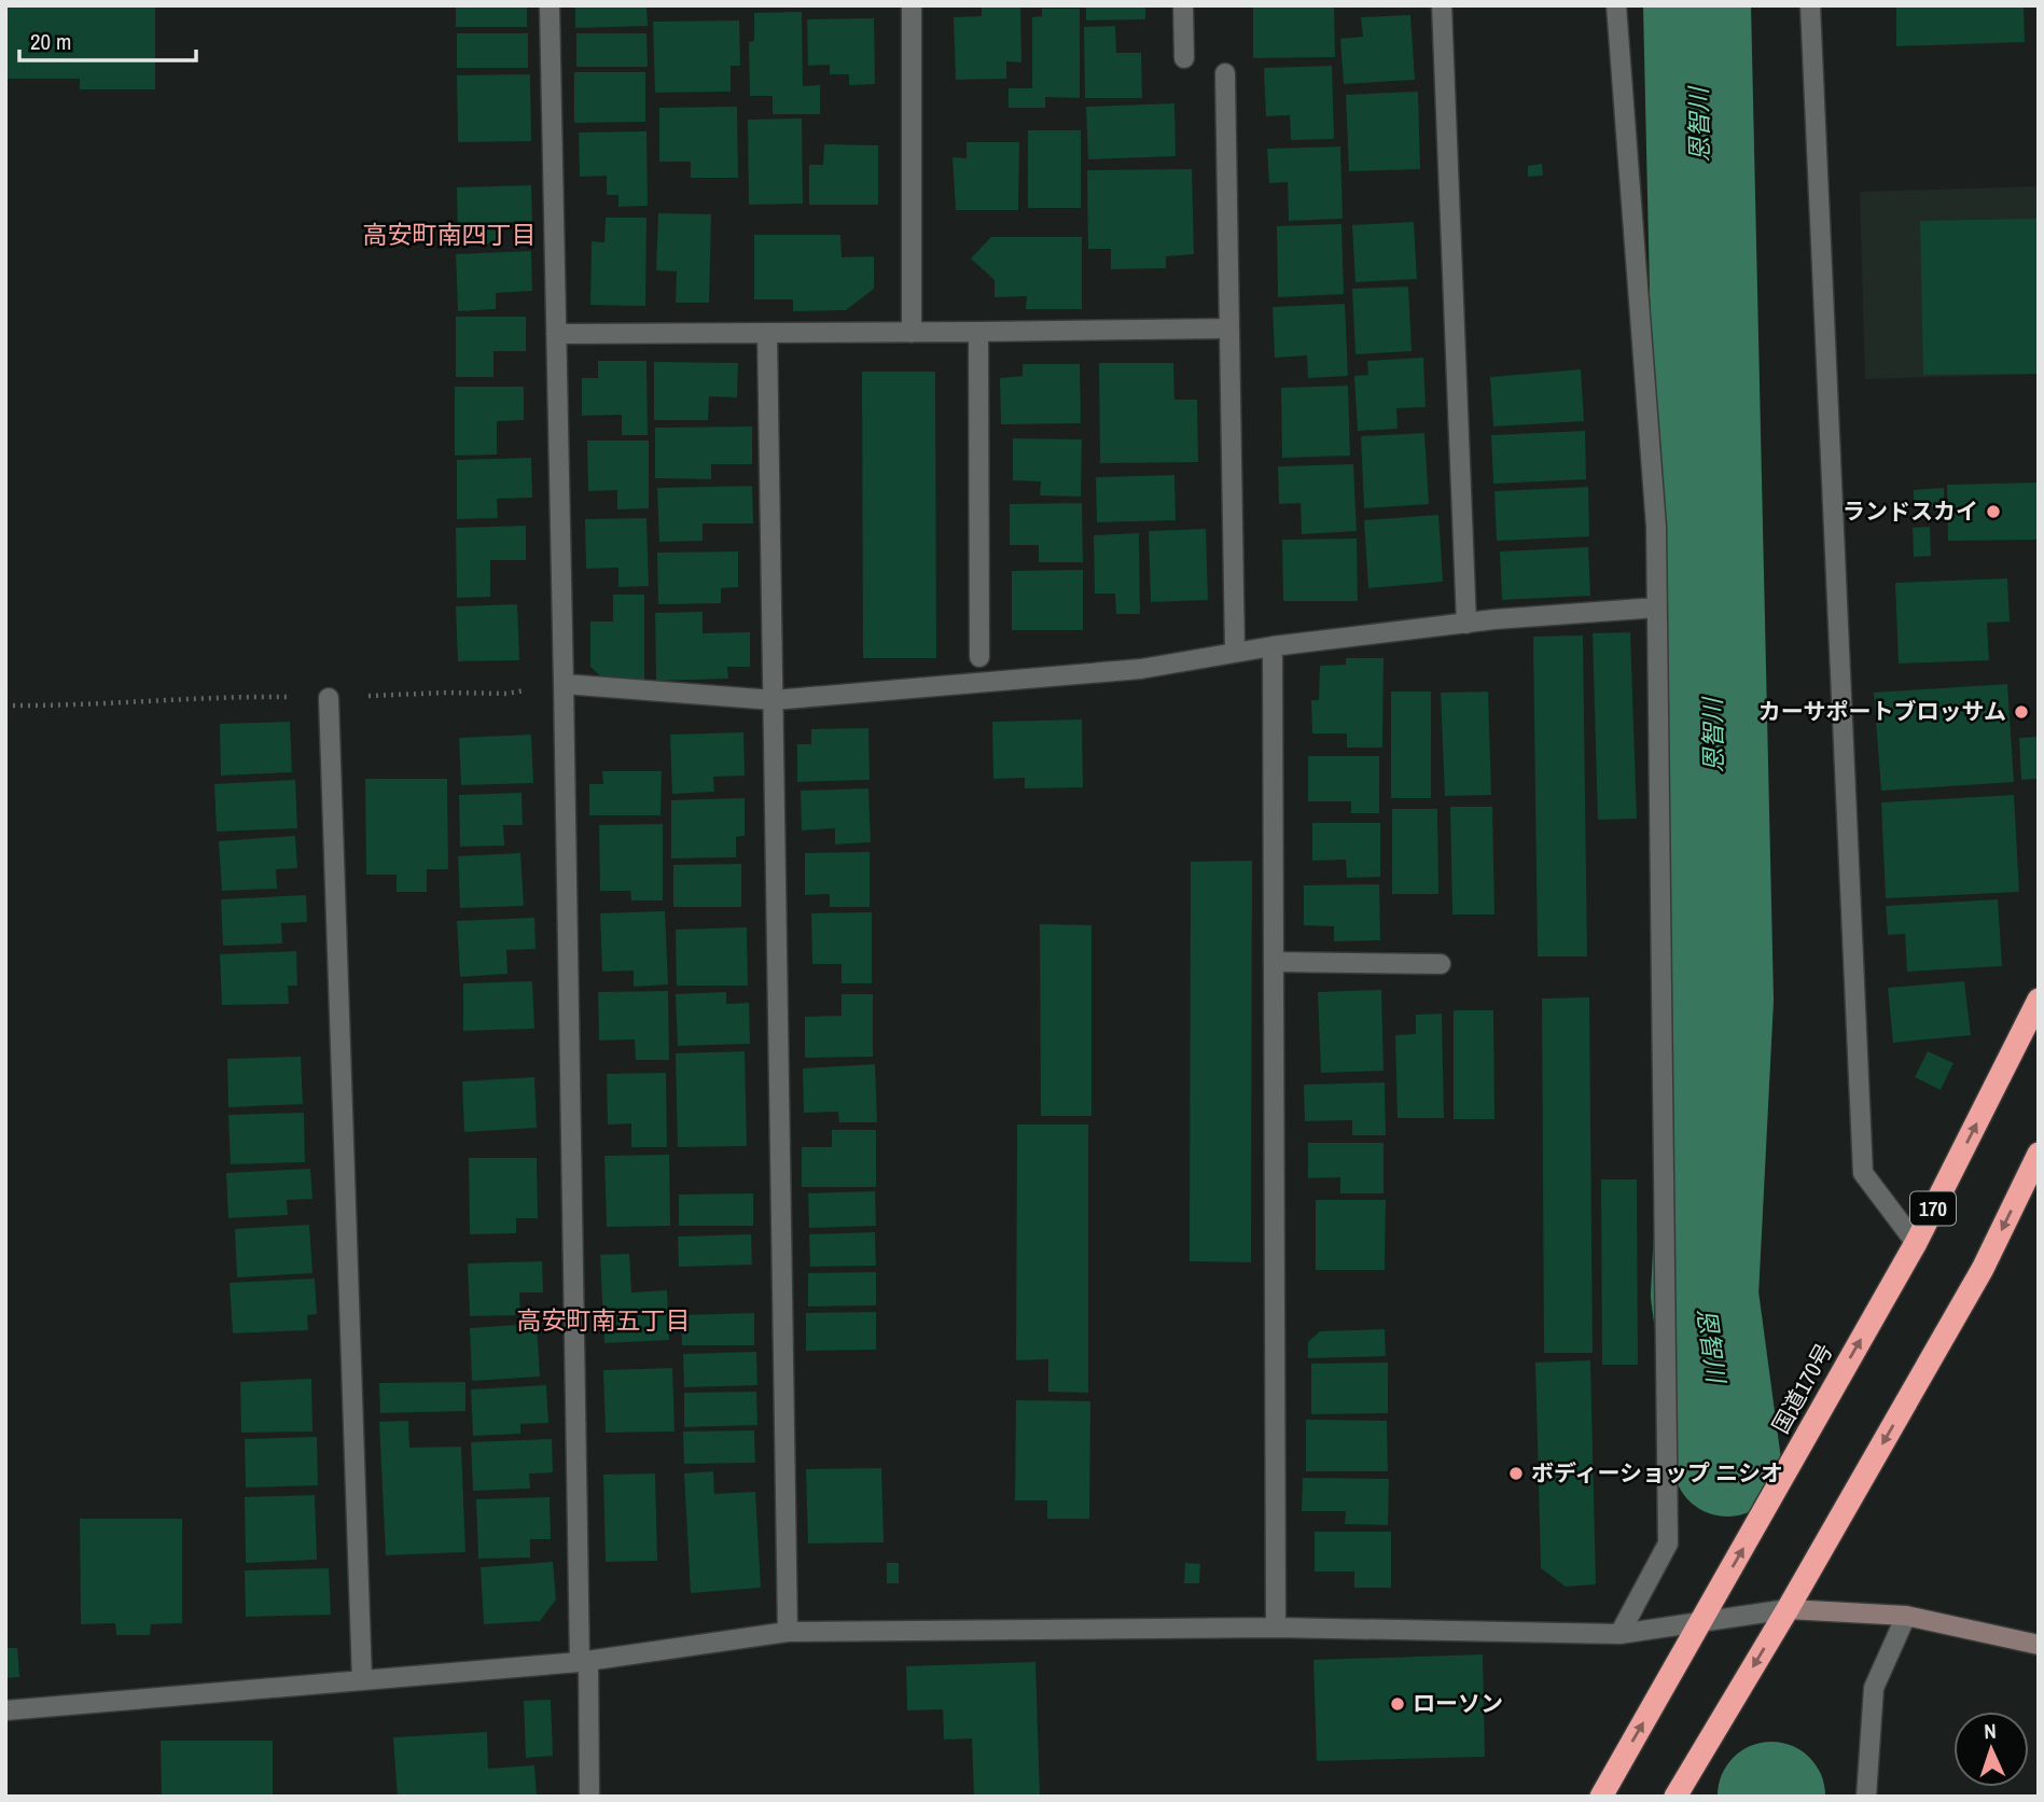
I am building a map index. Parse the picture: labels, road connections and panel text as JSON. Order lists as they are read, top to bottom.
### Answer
{
  "streets": {
    "highway": ["170", "国道170号"]
  },
  "districts": ["高安町南四丁目", "高安町南五丁目"],
  "water": ["恩智川"],
  "places": [
    "ランドスカイ",
    "カーサポートブロッサム",
    "ボディーショップ ニシオ",
    "ローソン"
  ],
  "scale_bar": "20 m",
  "north": "top"
}
